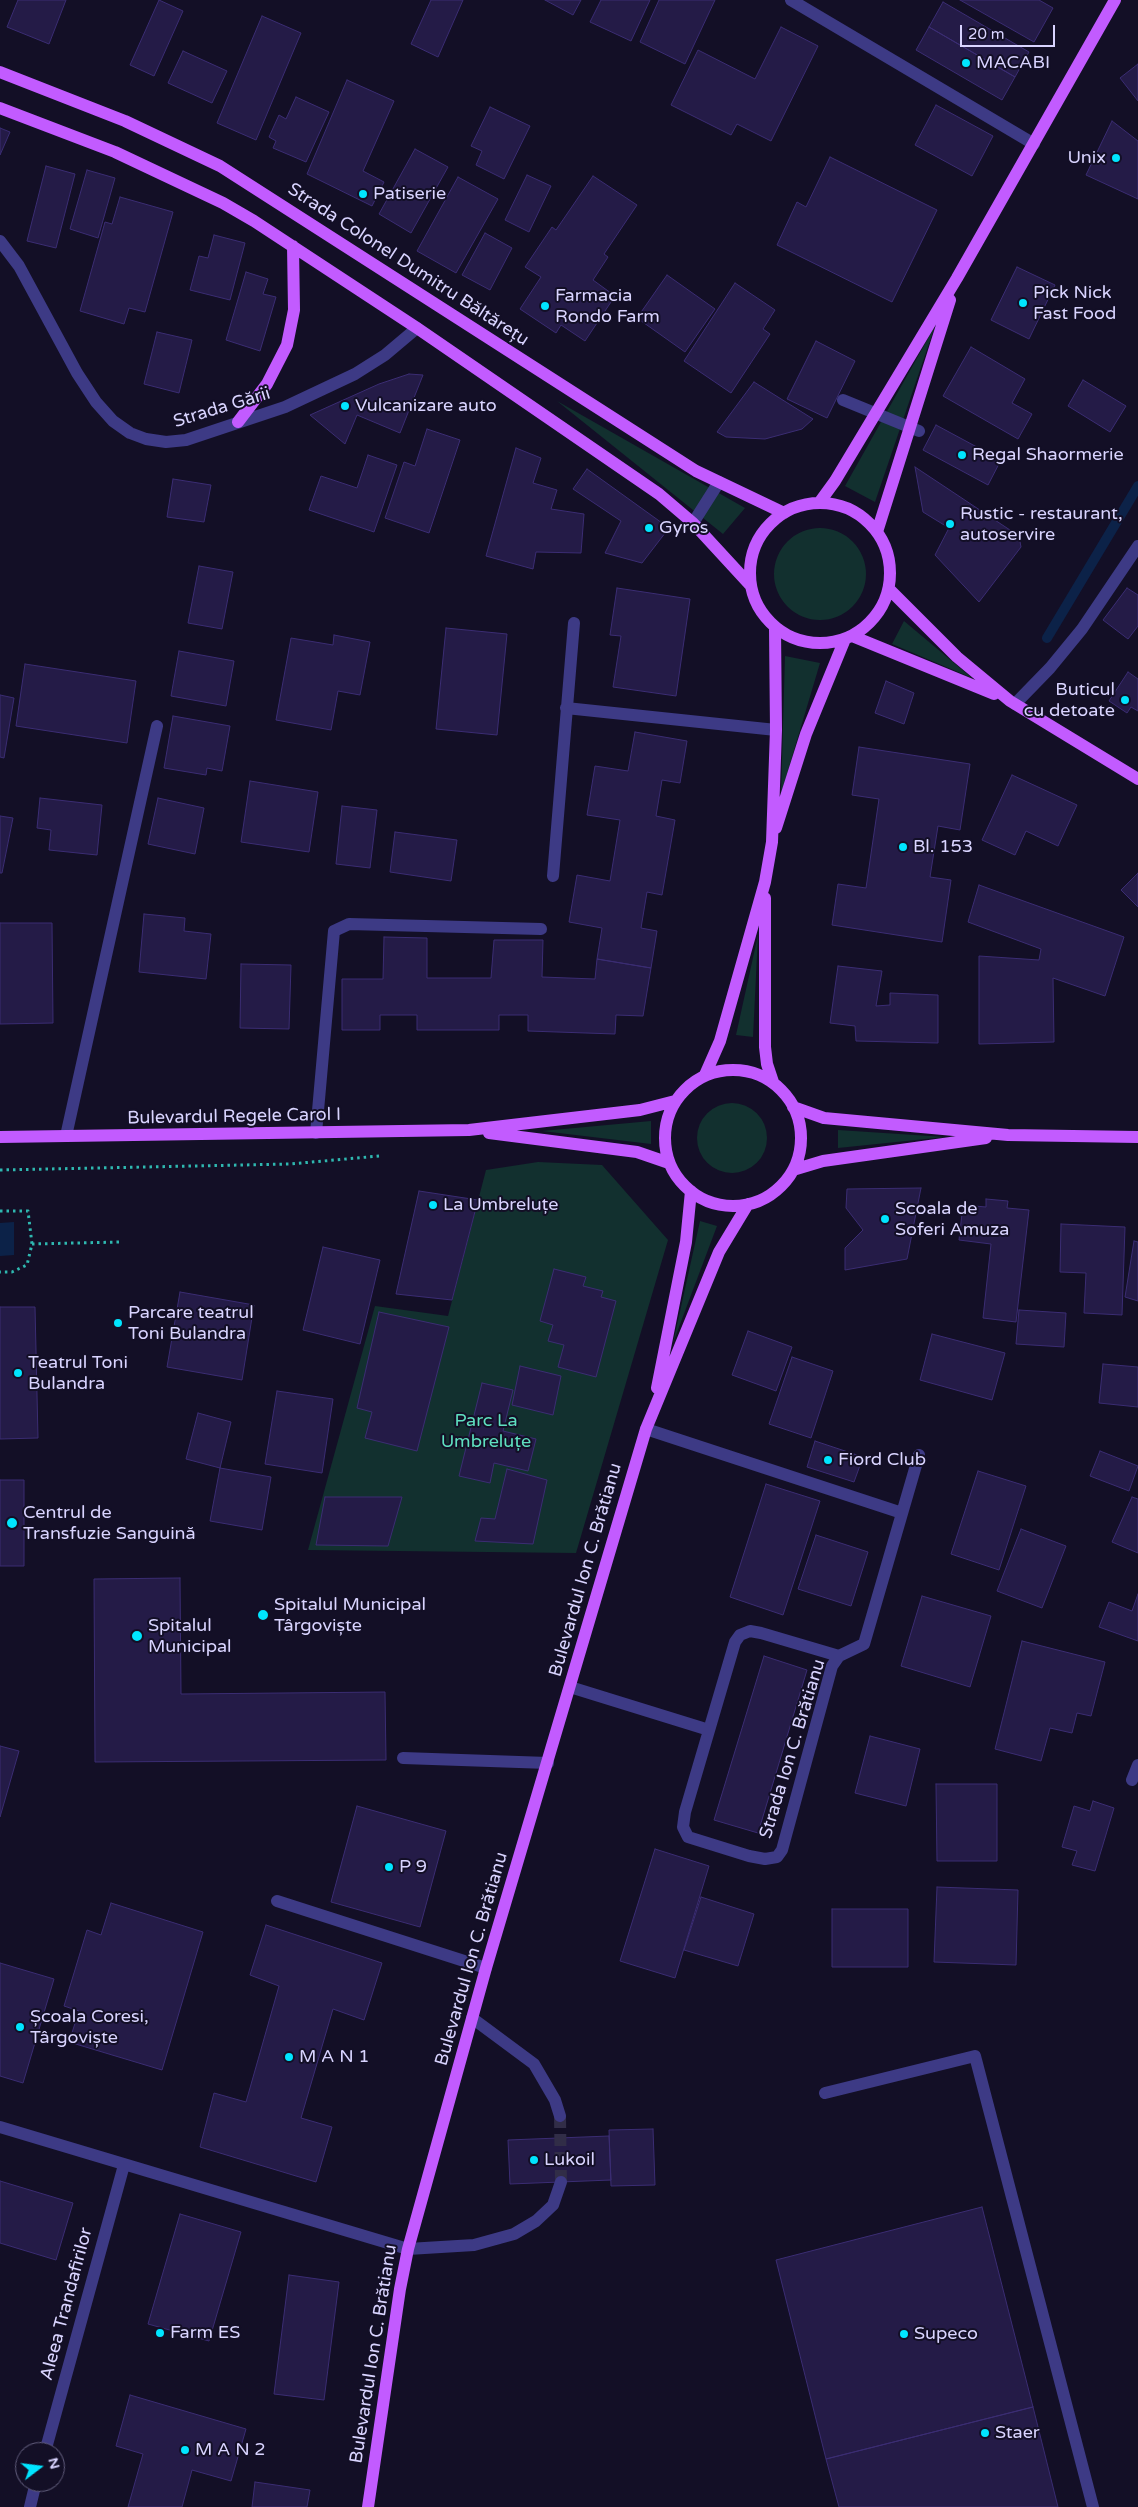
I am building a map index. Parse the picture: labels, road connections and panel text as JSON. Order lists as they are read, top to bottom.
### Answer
{
  "streets": {
    "main road": ["Strada Colonel Dumitru Băltărețu", "Bulevardul Regele Carol I", "Bulevardul Ion C. Brătianu"],
    "street": ["Strada Gării", "Strada Ion C. Brătianu", "Aleea Trandafirilor"]
  },
  "crossings": [
    ["Bulevardul Regele Carol I", "Bulevardul Ion C. Brătianu"]
  ],
  "parks": ["Parc La Umbreluțe"],
  "places": [
    "MACABI",
    "Unix",
    "Patiserie",
    "Pick Nick Fast Food",
    "Farmacia Rondo Farm",
    "Vulcanizare auto",
    "Regal Shaormerie",
    "Rustic - restaurant, autoservire",
    "Gyros",
    "Buticul cu detoate",
    "Bl. 153",
    "La Umbreluțe",
    "Scoala de Soferi Amuza",
    "Parcare teatrul Toni Bulandra",
    "Teatrul Toni Bulandra",
    "Fiord Club",
    "Centrul de Transfuzie Sanguină",
    "Spitalul Municipal Târgoviște",
    "Spitalul Municipal",
    "P 9",
    "Școala Coresi, Târgoviște",
    "M A N 1",
    "Lukoil",
    "Farm ES",
    "Supeco",
    "Staer",
    "M A N 2"
  ],
  "scale_bar": "20 m",
  "north": "right"
}
